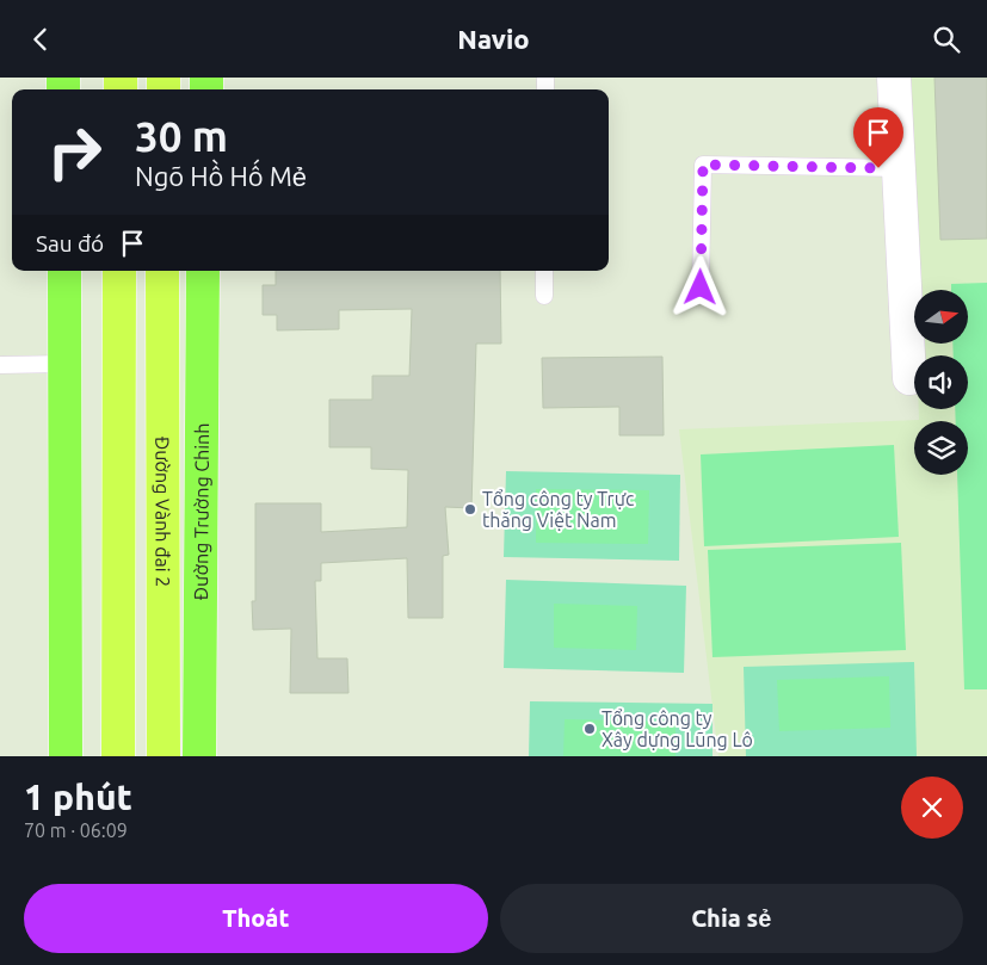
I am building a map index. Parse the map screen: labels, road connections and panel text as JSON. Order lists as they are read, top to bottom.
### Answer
{
  "streets": {
    "highway": ["Đường Vành đai 2"],
    "main road": ["Đường Trường Chinh"]
  },
  "places": ["Tổng công ty Trực thăng Việt Nam", "Tổng công ty Xây dựng Lũng Lô"],
  "north": "right",
  "page": {
    "header": "Navio",
    "turn": ["30 m", "Ngõ Hồ Hố Mẻ"],
    "then": "Sau đó",
    "heading": ["1 phút", "70 m · 06:09"],
    "buttons": ["Thoát", "Chia sẻ"]
  }
}
